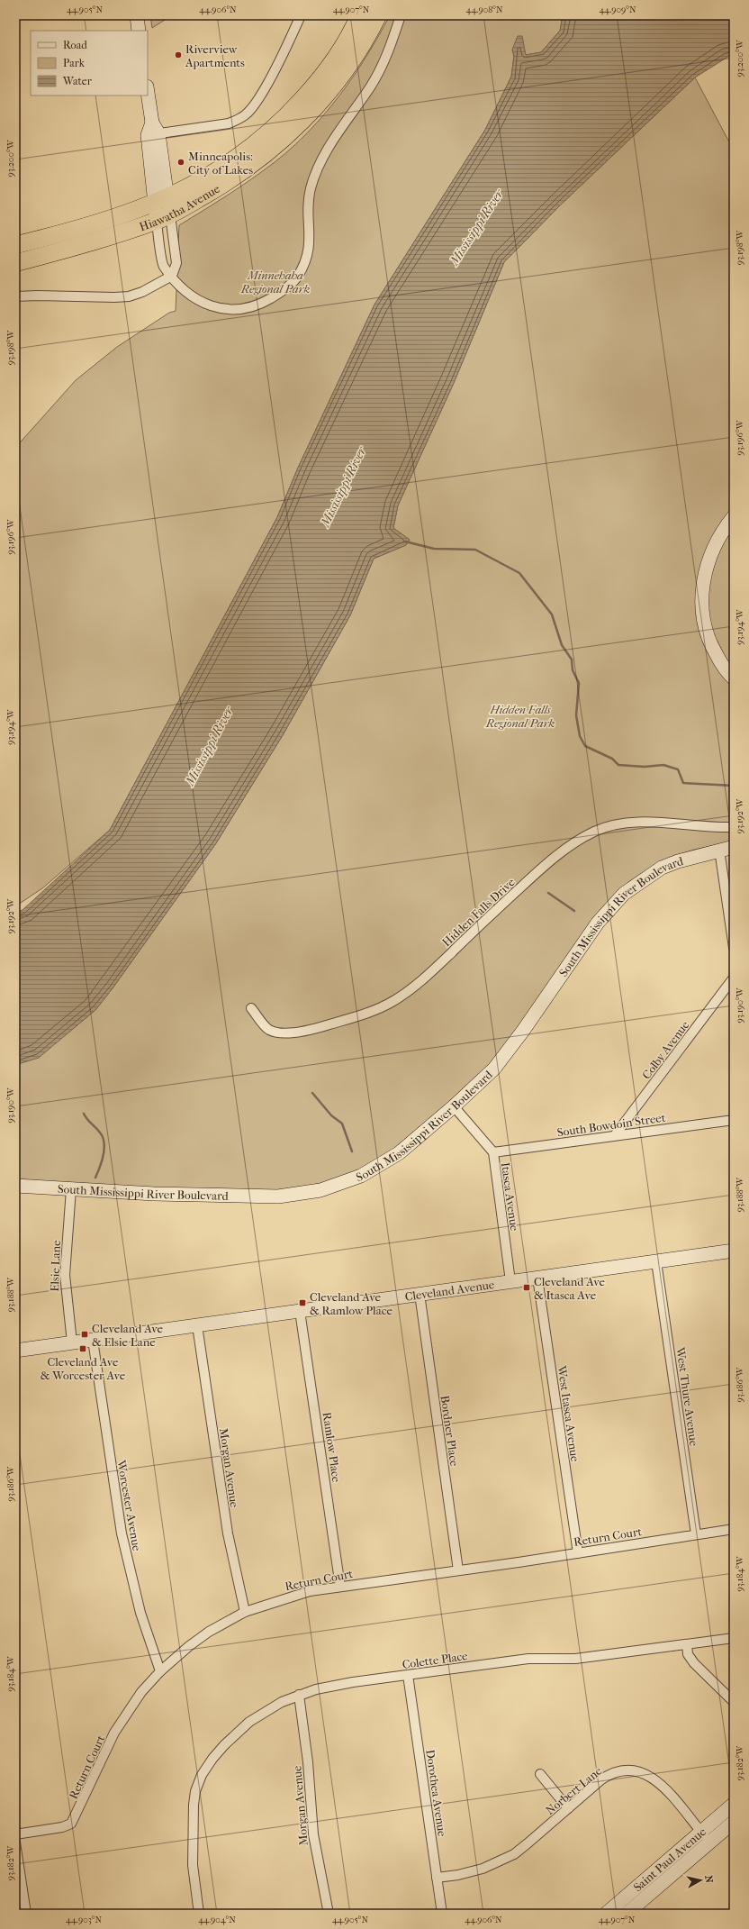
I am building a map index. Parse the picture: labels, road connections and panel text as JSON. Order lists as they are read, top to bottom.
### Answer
{
  "streets": {
    "highway": ["Hiawatha Avenue"],
    "street": [
      "Hidden Falls Drive",
      "South Mississippi River Boulevard",
      "Colby Avenue",
      "South Bowdoin Street",
      "Itasca Avenue",
      "Elsie Lane",
      "Cleveland Avenue",
      "West Thure Avenue",
      "West Itasca Avenue",
      "Bordner Place",
      "Ramlow Place",
      "Morgan Avenue",
      "Worcester Avenue",
      "Return Court",
      "Colette Place",
      "Norbert Lane",
      "Dorothea Avenue",
      "Saint Paul Avenue"
    ]
  },
  "crossings": [
    ["South Mississippi River Boulevard", "Itasca Avenue"],
    ["South Mississippi River Boulevard", "Elsie Lane"],
    ["Colby Avenue", "South Bowdoin Street"],
    ["South Bowdoin Street", "Itasca Avenue"],
    ["Itasca Avenue", "Cleveland Avenue"],
    ["Elsie Lane", "Cleveland Avenue"],
    ["Cleveland Avenue", "West Thure Avenue"],
    ["Cleveland Avenue", "West Itasca Avenue"],
    ["Cleveland Avenue", "Bordner Place"],
    ["Cleveland Avenue", "Ramlow Place"],
    ["Cleveland Avenue", "Morgan Avenue"],
    ["Cleveland Avenue", "Worcester Avenue"],
    ["West Thure Avenue", "Return Court"],
    ["West Itasca Avenue", "Return Court"],
    ["Bordner Place", "Return Court"],
    ["Ramlow Place", "Return Court"],
    ["Morgan Avenue", "Return Court"],
    ["Morgan Avenue", "Colette Place"],
    ["Worcester Avenue", "Return Court"],
    ["Colette Place", "Dorothea Avenue"],
    ["Norbert Lane", "Dorothea Avenue"],
    ["Norbert Lane", "Saint Paul Avenue"]
  ],
  "water": ["Mississippi River"],
  "parks": ["Minnehaha Regional Park", "Hidden Falls Regional Park"],
  "places": {
    "other": ["Riverview Apartments", "Minneapolis: City of Lakes"],
    "transit": [
      "Cleveland Ave & Itasca Ave",
      "Cleveland Ave & Ramlow Place",
      "Cleveland Ave & Elsie Lane",
      "Cleveland Ave & Worcester Ave"
    ]
  },
  "legend": ["Road", "Park", "Water"],
  "north": "right",
  "coordinates": [
    "44.905°N",
    "44.906°N",
    "44.907°N",
    "44.908°N",
    "44.909°N",
    "93.200°W",
    "93.198°W",
    "93.196°W",
    "93.194°W",
    "93.192°W",
    "93.190°W",
    "93.188°W",
    "93.186°W",
    "93.184°W",
    "93.182°W",
    "44.903°N",
    "44.904°N"
  ]
}
